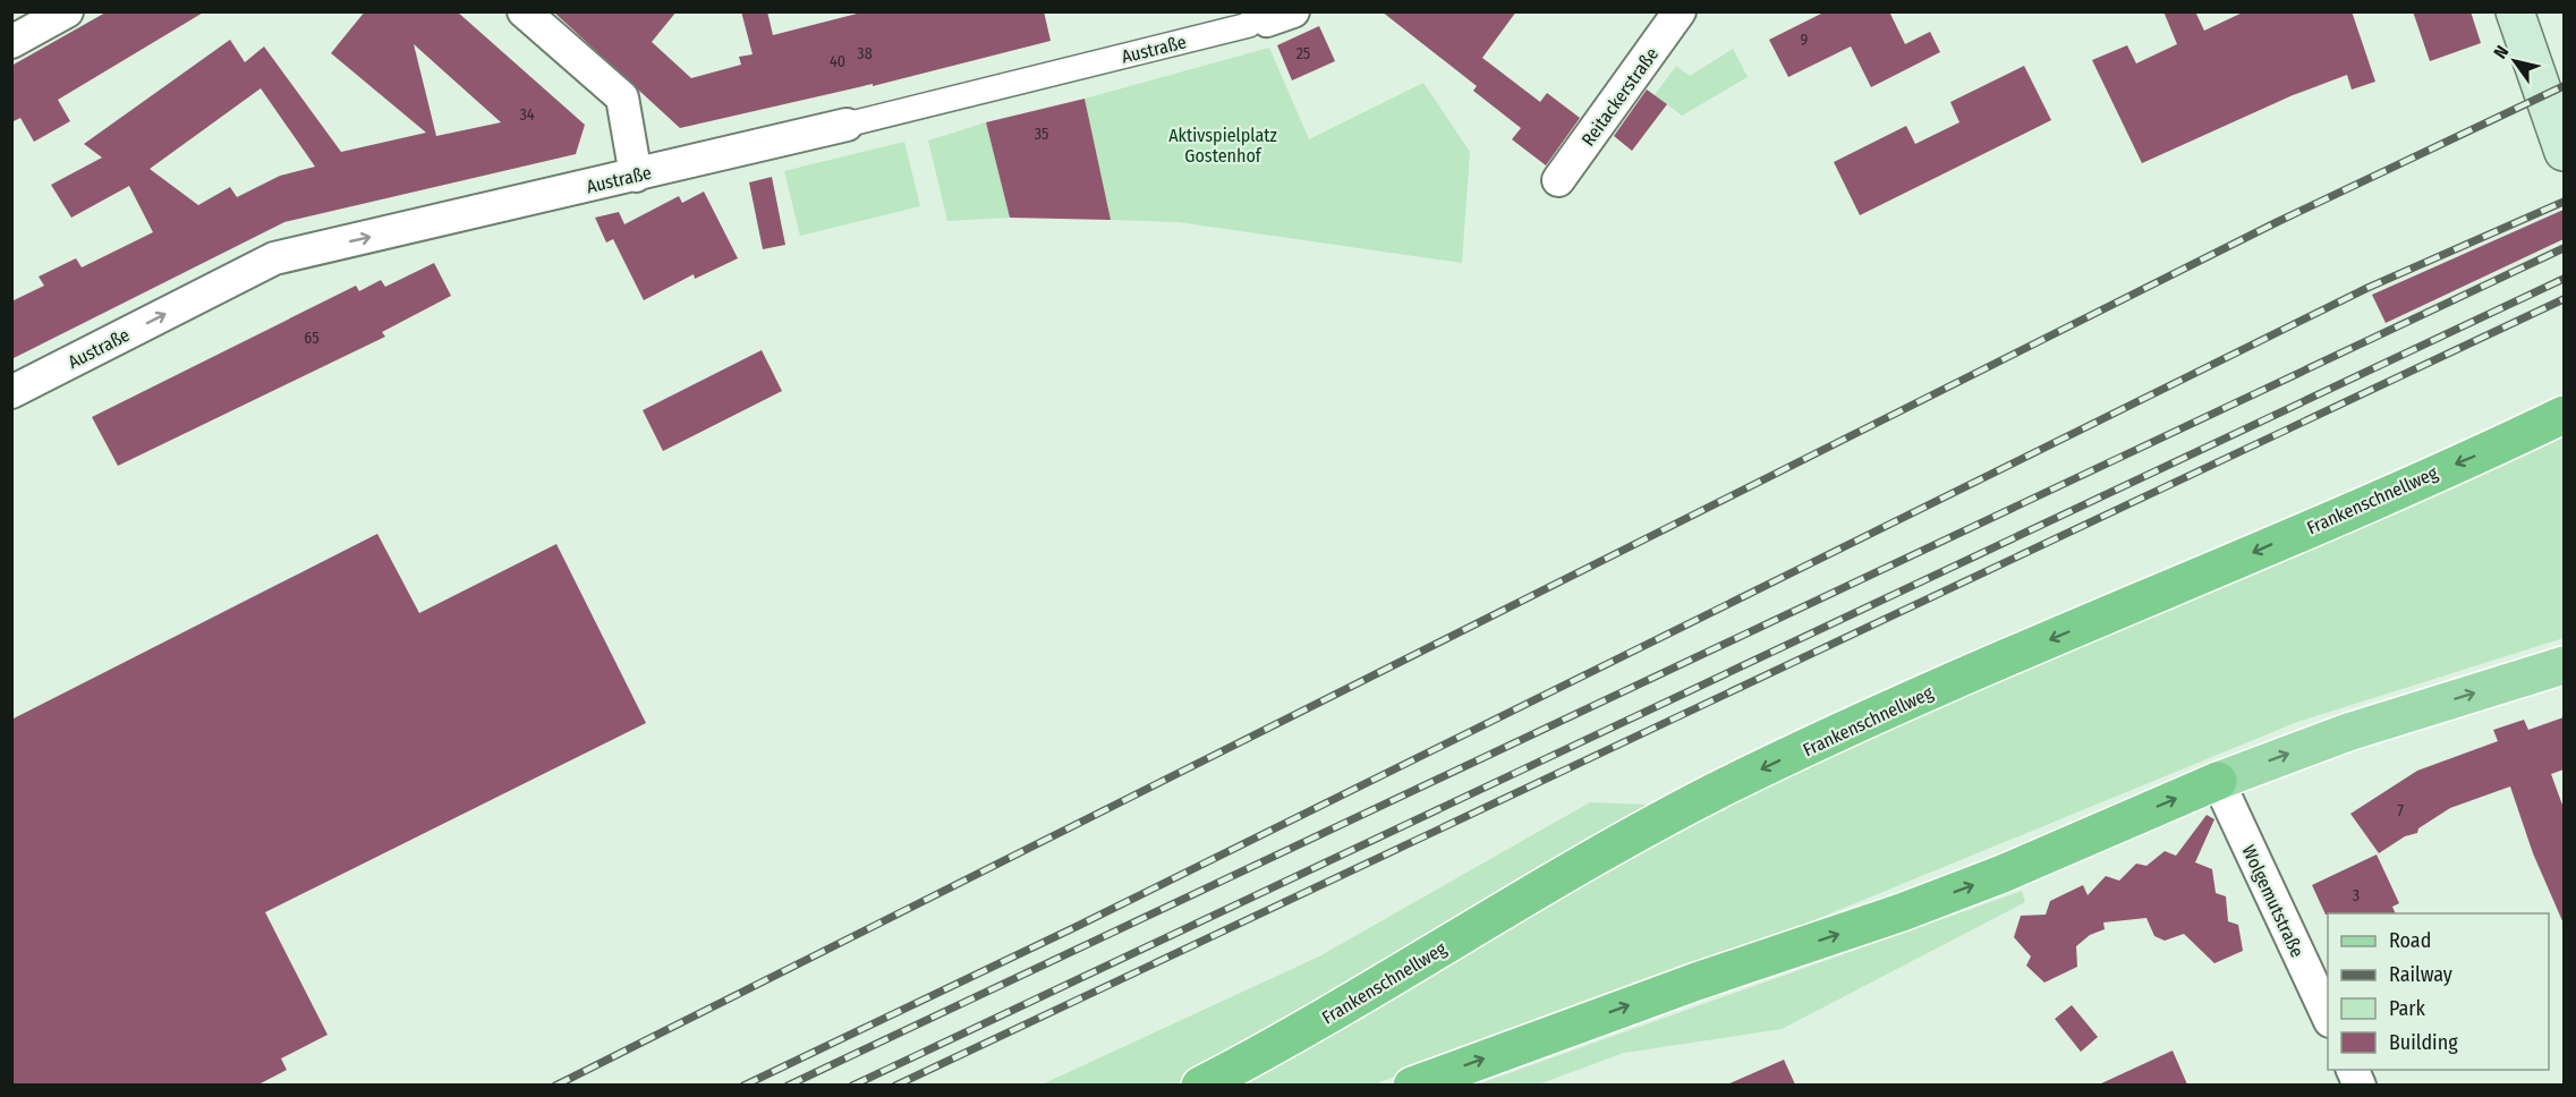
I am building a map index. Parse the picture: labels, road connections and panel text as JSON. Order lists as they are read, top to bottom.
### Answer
{
  "streets": {
    "highway": ["Frankenschnellweg"],
    "street": ["Austraße", "Reitackerstraße", "Wolgemutstraße"]
  },
  "one_way": ["Austraße"],
  "parks": ["Aktivspielplatz Gostenhof"],
  "house_numbers": [
    "9",
    "38",
    "25",
    "40",
    "34",
    "35",
    "65",
    "7",
    "3"
  ],
  "legend": [
    "Road",
    "Railway",
    "Park",
    "Building"
  ],
  "north": "top left"
}
